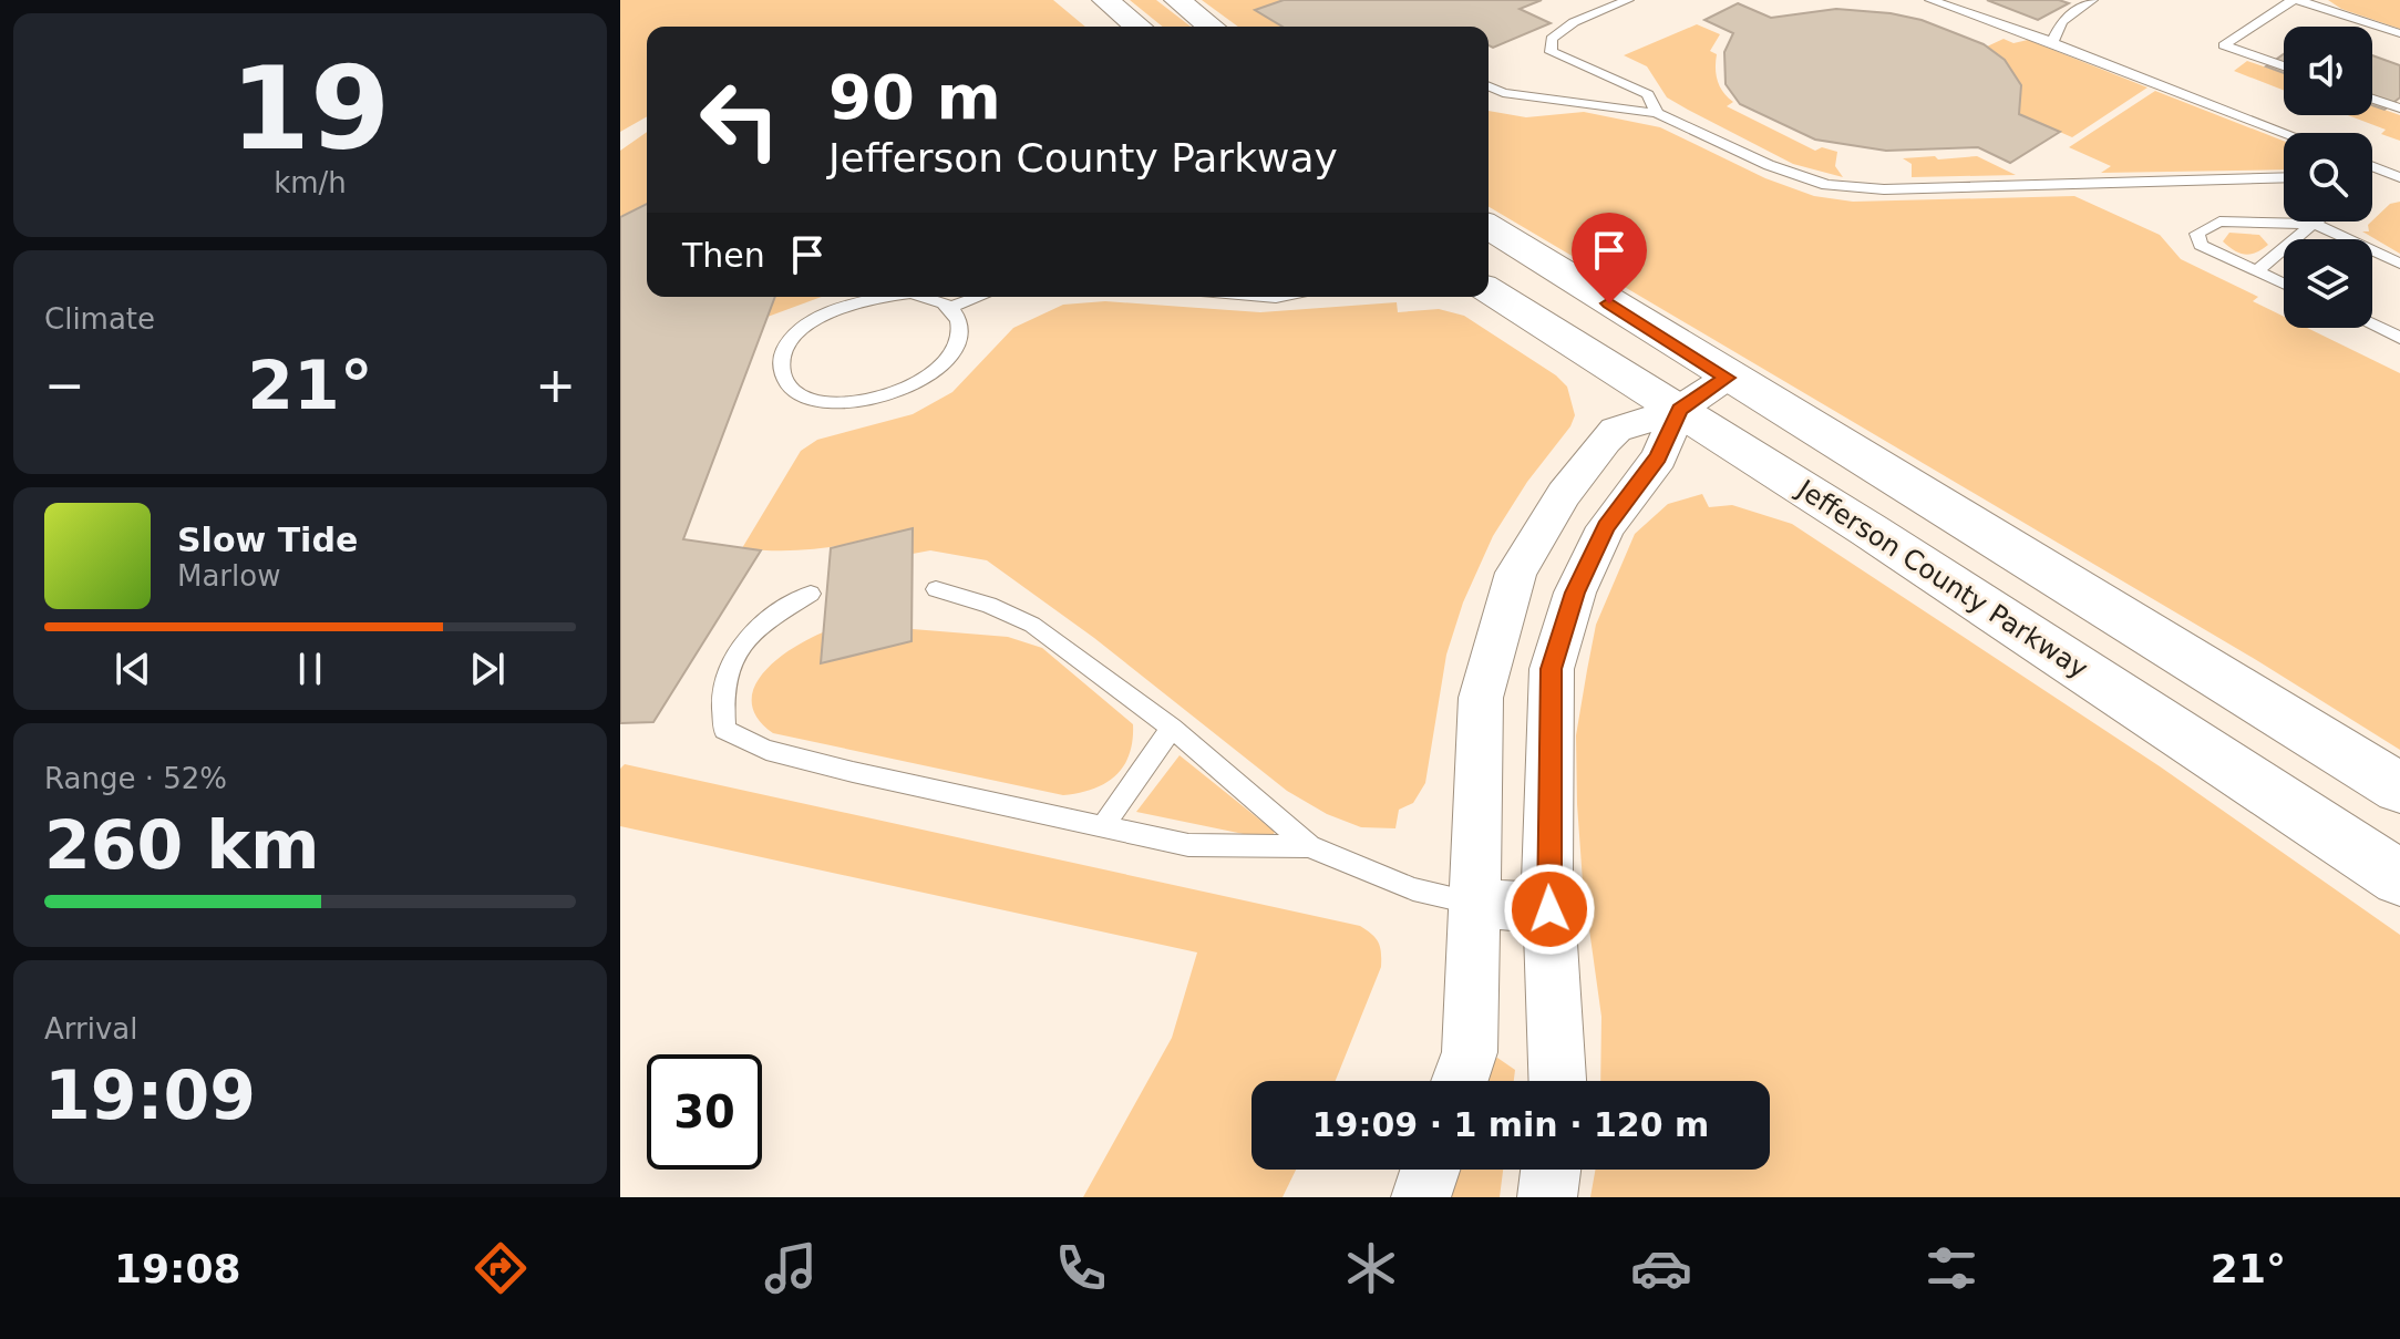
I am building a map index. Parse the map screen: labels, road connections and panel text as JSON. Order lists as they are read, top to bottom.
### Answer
{
  "streets": {
    "street": ["Jefferson County Parkway"]
  },
  "page": {
    "tile": [
      ["19", "km/h"],
      "Climate",
      ["Range · 52%", "260 km"],
      ["Arrival", "19:09"]
    ],
    "turn": ["90 m", "Jefferson County Parkway"],
    "then": "Then",
    "heat": ["−", "21°", "+"],
    "song": ["Slow Tide", "Marlow"],
    "limit": "30",
    "trip": "19:09 · 1 min · 120 m",
    "tabs": ["19:08", "21°"]
  }
}
